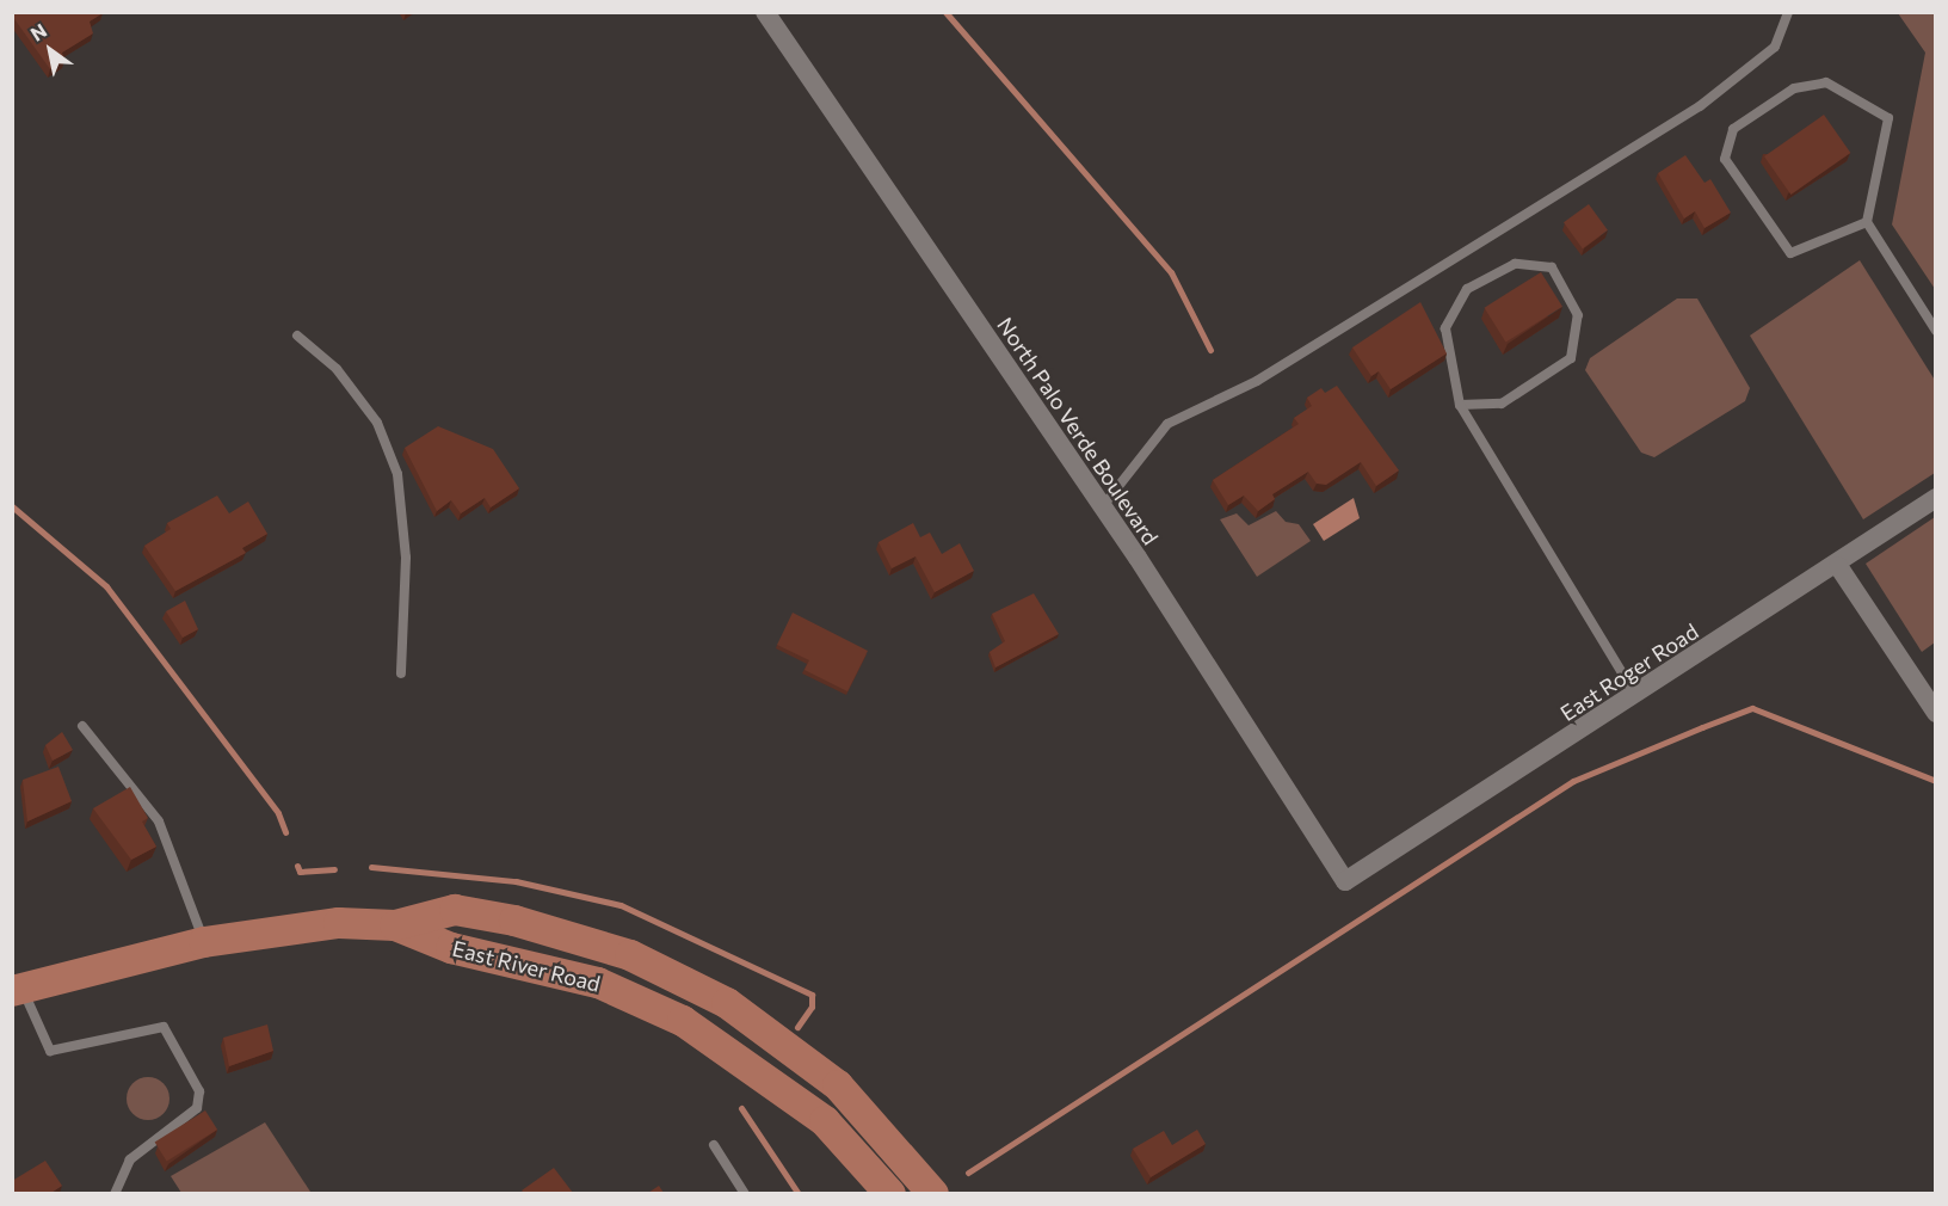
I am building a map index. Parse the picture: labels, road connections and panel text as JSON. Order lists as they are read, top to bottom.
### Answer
{
  "streets": {
    "main road": ["East River Road"],
    "street": ["North Palo Verde Boulevard", "East Roger Road"]
  },
  "crossings": [
    ["North Palo Verde Boulevard", "East Roger Road"]
  ],
  "north": "top left"
}
